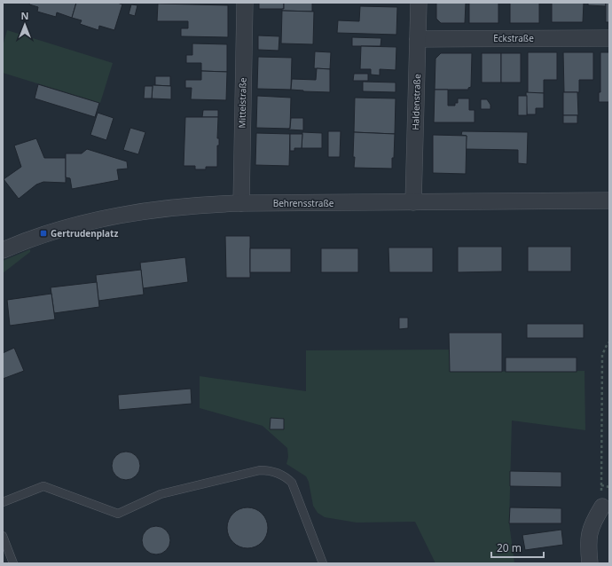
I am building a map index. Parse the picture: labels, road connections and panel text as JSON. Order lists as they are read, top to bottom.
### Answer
{
  "streets": {
    "street": [
      "Eckstraße",
      "Haldenstraße",
      "Mittelstraße",
      "Behrensstraße"
    ]
  },
  "crossings": [
    ["Eckstraße", "Haldenstraße"],
    ["Haldenstraße", "Behrensstraße"],
    ["Mittelstraße", "Behrensstraße"]
  ],
  "places": {
    "transit": ["Gertrudenplatz"]
  },
  "scale_bar": "20 m",
  "north": "top"
}
